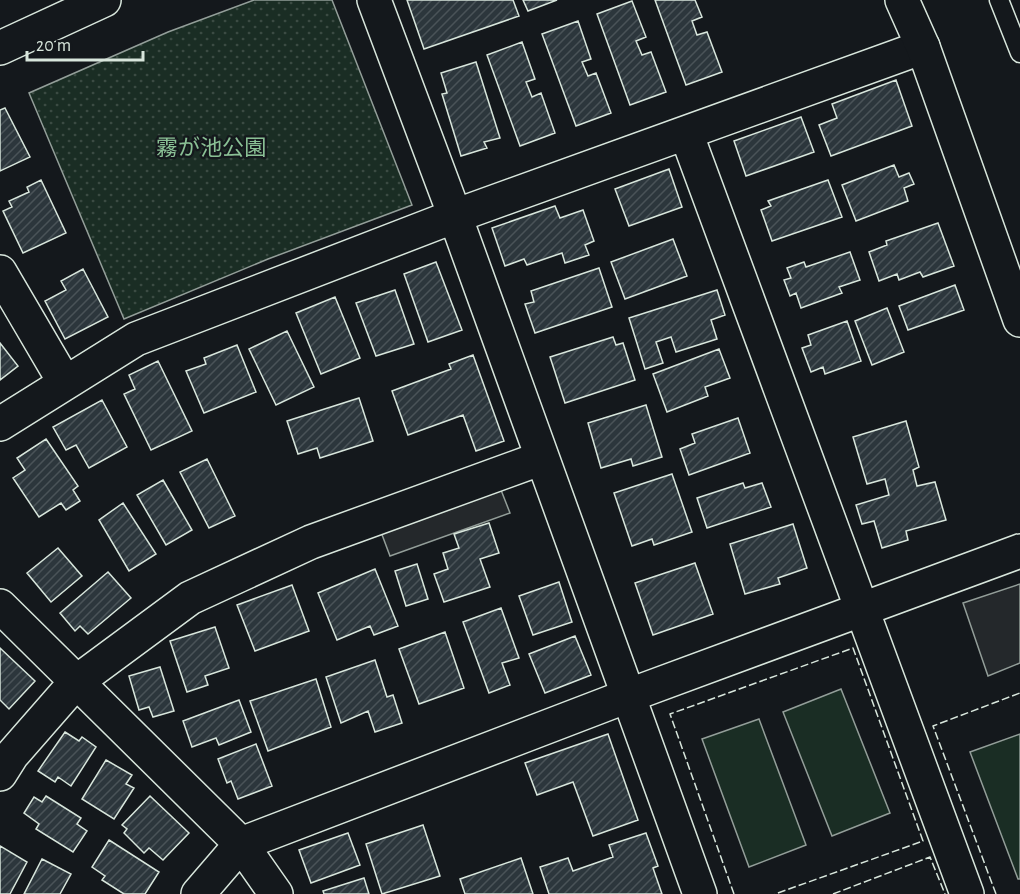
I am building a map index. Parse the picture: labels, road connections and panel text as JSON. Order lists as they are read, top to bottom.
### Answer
{
  "parks": ["霧が池公園"],
  "scale_bar": "20 m"
}
